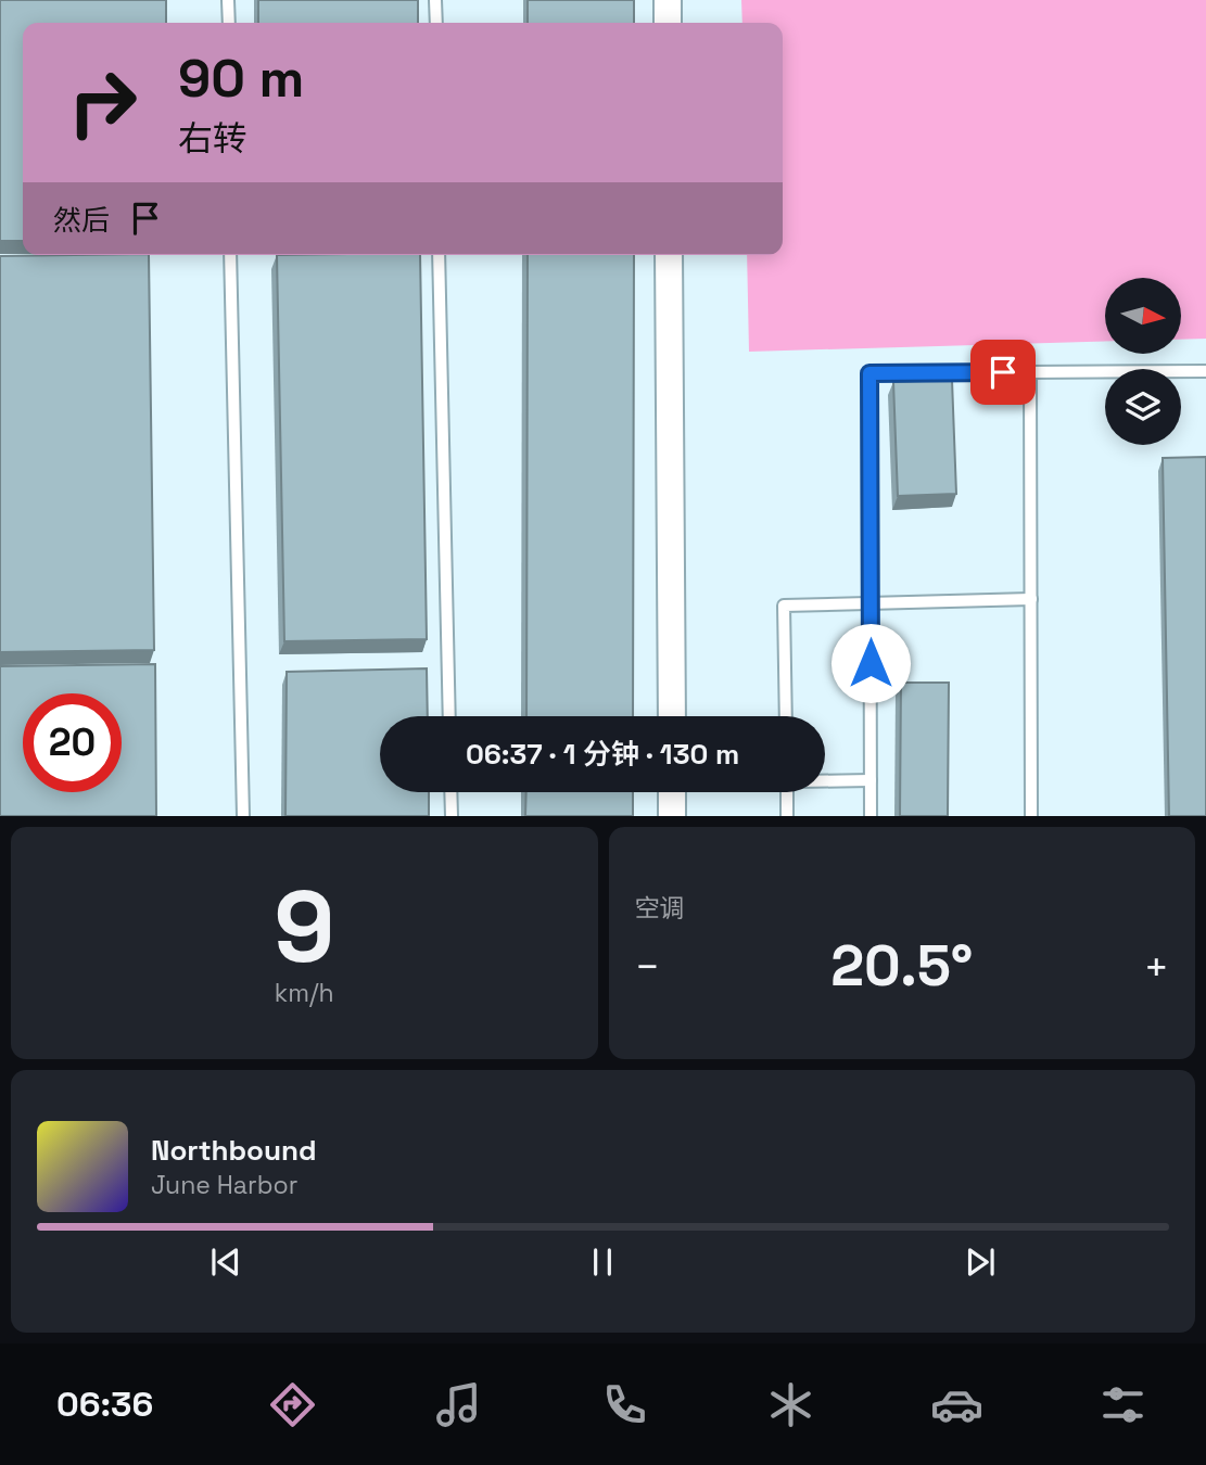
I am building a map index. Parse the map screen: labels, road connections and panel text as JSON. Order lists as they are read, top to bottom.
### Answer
{
  "north": "right",
  "page": {
    "turn": ["90 m", "右转"],
    "then": "然后",
    "limit": "20",
    "trip": "06:37 · 1 分钟 · 130 m",
    "tile": [
      ["9", "km/h"],
      "空调"
    ],
    "heat": ["−", "20.5°", "+"],
    "song": ["Northbound", "June Harbor"],
    "tabs": "06:36"
  }
}
